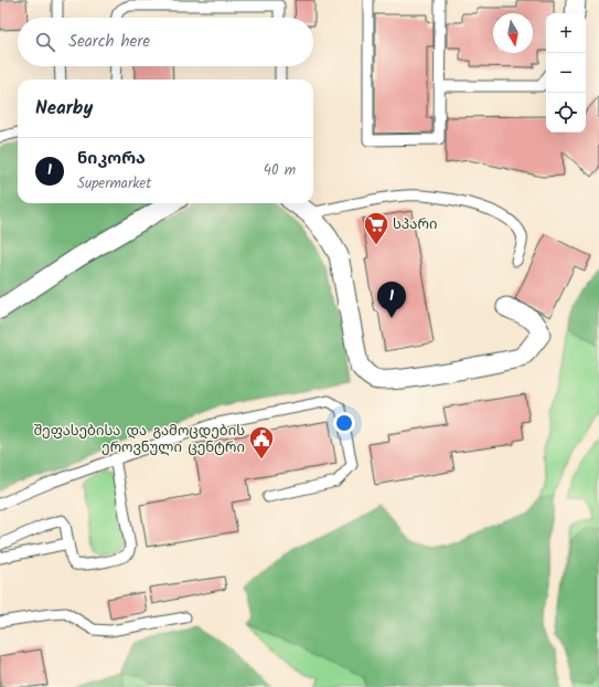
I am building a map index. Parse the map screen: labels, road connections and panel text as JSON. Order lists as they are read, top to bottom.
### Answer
{
  "places": {
    "supermarket": ["სპარი"],
    "public building": ["შეფასებისა და გამოცდების ეროვნული ცენტრი"]
  },
  "north": "bottom",
  "page": {
    "map_buttons": ["+", "−"],
    "search": "Search here",
    "heading": "Nearby",
    "list": [
      {
        "mark": "1",
        "name": "ნიკორა",
        "note": "Supermarket",
        "value": "40 m"
      }
    ],
    "pins": "1"
  }
}
